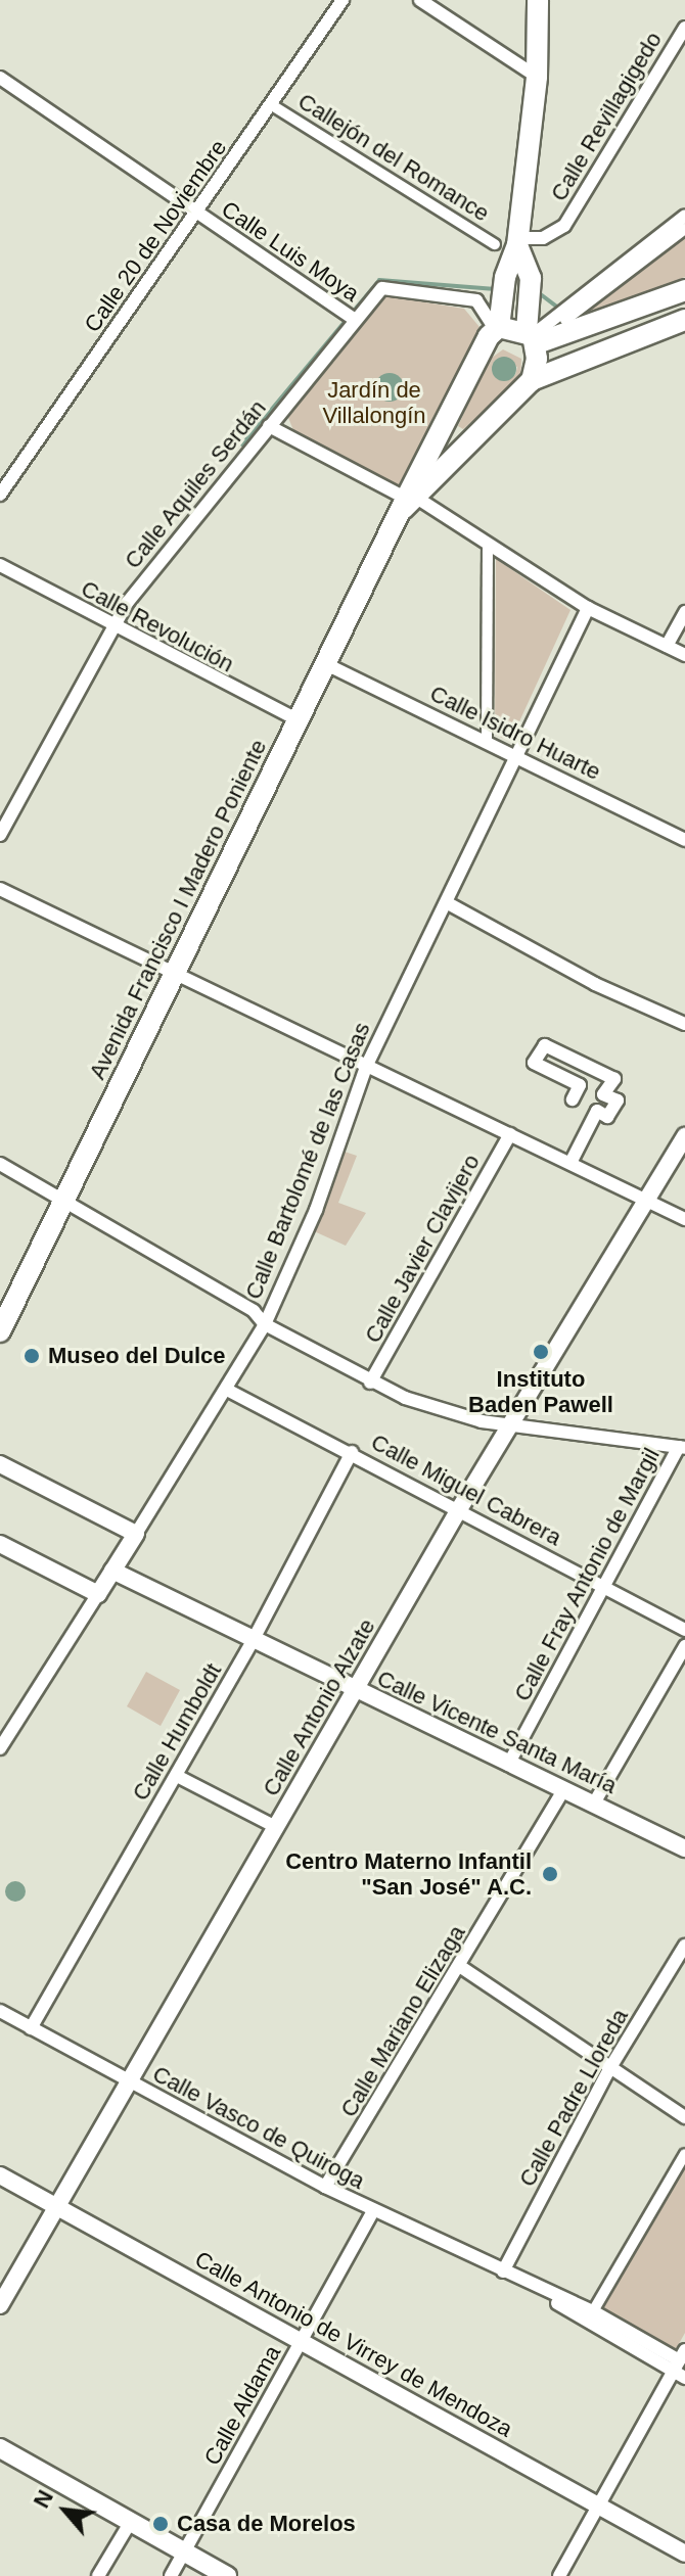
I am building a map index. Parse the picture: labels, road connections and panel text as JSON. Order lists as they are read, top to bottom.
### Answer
{
  "streets": {
    "main road": ["Avenida Francisco I Madero Poniente"],
    "street": [
      "Calle Revillagigedo",
      "Callejón del Romance",
      "Calle 20 de Noviembre",
      "Calle Luis Moya",
      "Calle Aquiles Serdán",
      "Calle Revolución",
      "Calle Isidro Huarte",
      "Calle Bartolomé de las Casas",
      "Calle Javier Clavijero",
      "Calle Miguel Cabrera",
      "Calle Fray Antonio de Margil",
      "Calle Antonio Alzate",
      "Calle Humboldt",
      "Calle Vicente Santa María",
      "Calle Mariano Elizaga",
      "Calle Padre Lloreda",
      "Calle Vasco de Quiroga",
      "Calle Antonio de Virrey de Mendoza",
      "Calle Aldama"
    ]
  },
  "crossings": [
    ["Callejón del Romance", "Calle 20 de Noviembre"],
    ["Calle 20 de Noviembre", "Calle Luis Moya"],
    ["Calle Luis Moya", "Calle Aquiles Serdán"],
    ["Calle Aquiles Serdán", "Calle Revolución"],
    ["Calle Aquiles Serdán", "Avenida Francisco I Madero Poniente"],
    ["Calle Revolución", "Avenida Francisco I Madero Poniente"],
    ["Calle Isidro Huarte", "Avenida Francisco I Madero Poniente"],
    ["Calle Isidro Huarte", "Calle Bartolomé de las Casas"],
    ["Calle Bartolomé de las Casas", "Calle Miguel Cabrera"],
    ["Calle Bartolomé de las Casas", "Calle Vicente Santa María"],
    ["Calle Miguel Cabrera", "Calle Fray Antonio de Margil"],
    ["Calle Miguel Cabrera", "Calle Antonio Alzate"],
    ["Calle Miguel Cabrera", "Calle Humboldt"],
    ["Calle Fray Antonio de Margil", "Calle Vicente Santa María"],
    ["Calle Antonio Alzate", "Calle Vicente Santa María"],
    ["Calle Antonio Alzate", "Calle Vasco de Quiroga"],
    ["Calle Antonio Alzate", "Calle Antonio de Virrey de Mendoza"],
    ["Calle Humboldt", "Calle Vicente Santa María"],
    ["Calle Humboldt", "Calle Vasco de Quiroga"],
    ["Calle Vicente Santa María", "Calle Mariano Elizaga"],
    ["Calle Mariano Elizaga", "Calle Vasco de Quiroga"],
    ["Calle Padre Lloreda", "Calle Vasco de Quiroga"],
    ["Calle Vasco de Quiroga", "Calle Aldama"],
    ["Calle Antonio de Virrey de Mendoza", "Calle Aldama"]
  ],
  "parks": ["Jardín de Villalongín"],
  "places": [
    "Instituto Baden Pawell",
    "Museo del Dulce",
    "Centro Materno Infantil \"San José\" A.C.",
    "Casa de Morelos"
  ],
  "north": "top left"
}
